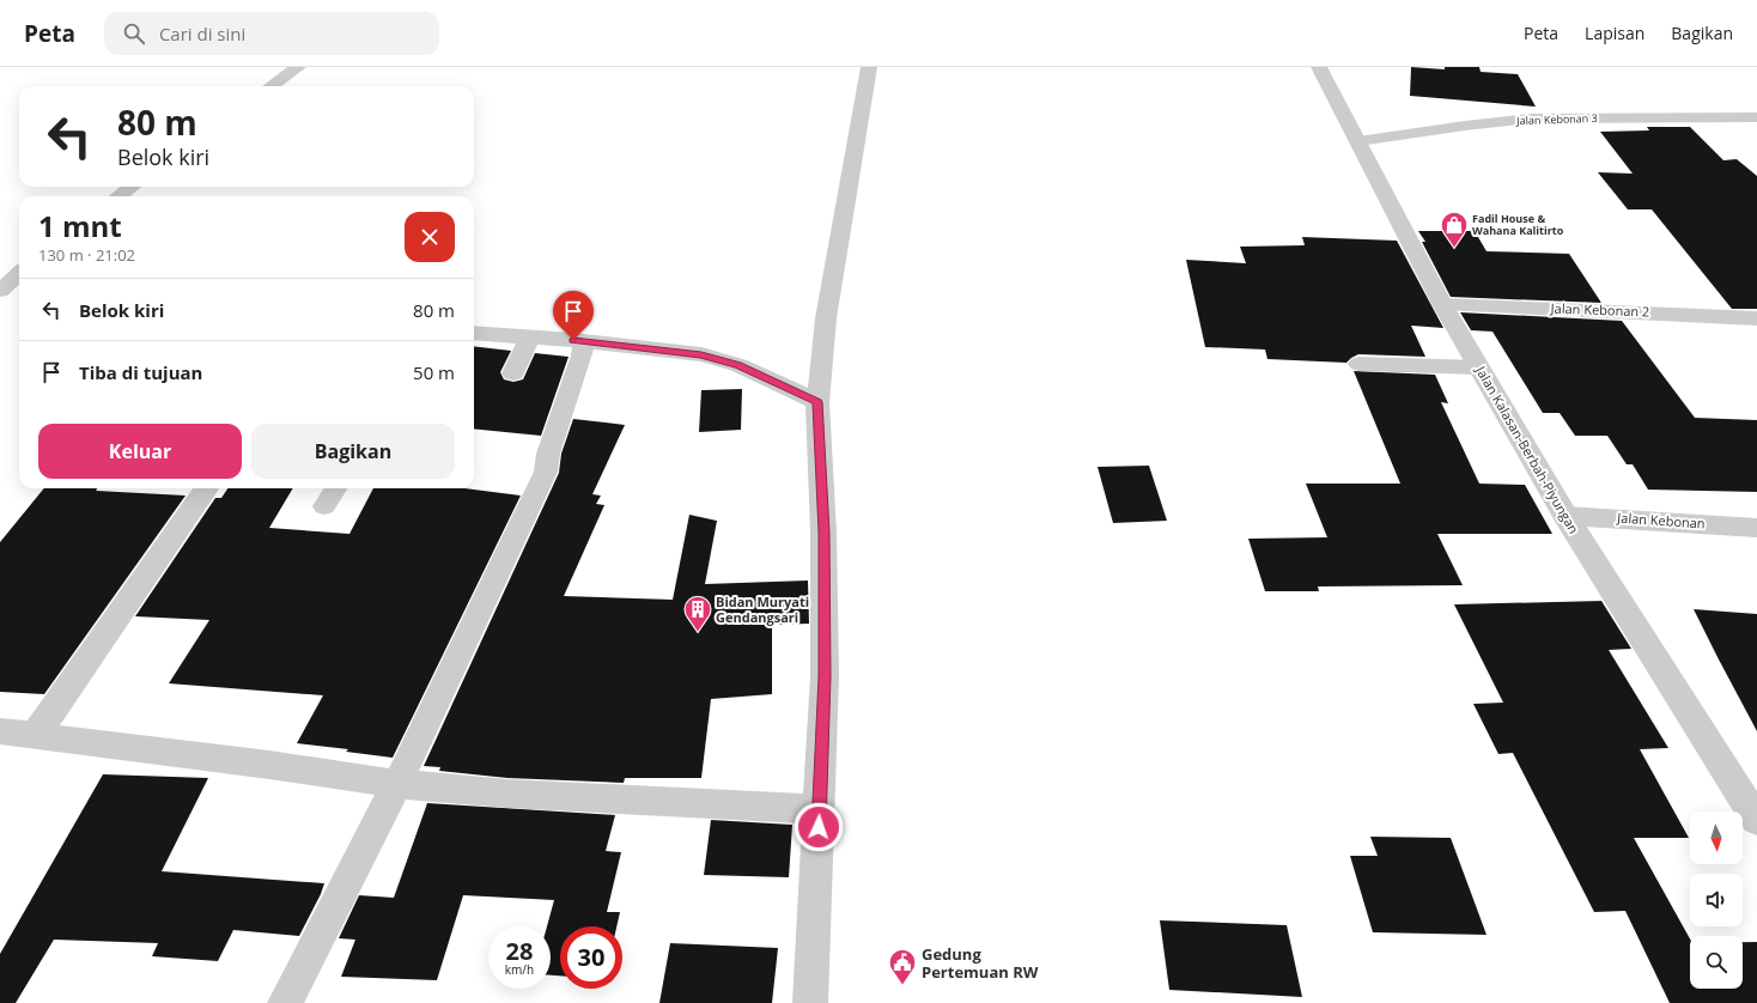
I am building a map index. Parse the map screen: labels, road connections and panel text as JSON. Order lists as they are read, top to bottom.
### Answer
{
  "streets": {
    "street": [
      "Jalan Kebonan 3",
      "Jalan Kebonan 2",
      "Jalan Kalasan-Berbah-Piyungan",
      "Jalan Kebonan"
    ]
  },
  "crossings": [
    ["Jalan Kebonan 3", "Jalan Kalasan-Berbah-Piyungan"],
    ["Jalan Kebonan 2", "Jalan Kalasan-Berbah-Piyungan"],
    ["Jalan Kalasan-Berbah-Piyungan", "Jalan Kebonan"]
  ],
  "places": {
    "shop": ["Fadil House & Wahana Kalitirto"],
    "building": ["Bidan Muryati Gendangsari"],
    "public building": ["Gedung Pertemuan RW"]
  },
  "north": "bottom",
  "page": {
    "header": "Peta",
    "search": "Cari di sini",
    "nav": ["Peta", "Lapisan", "Bagikan"],
    "turn": ["80 m", "Belok kiri"],
    "heading": ["1 mnt", "130 m · 21:02"],
    "list": [
      {
        "name": "Belok kiri",
        "value": "80 m"
      },
      {
        "name": "Tiba di tujuan",
        "value": "50 m"
      }
    ],
    "buttons": ["Keluar", "Bagikan"],
    "speed": "28 km/h",
    "limit": "30"
  }
}
